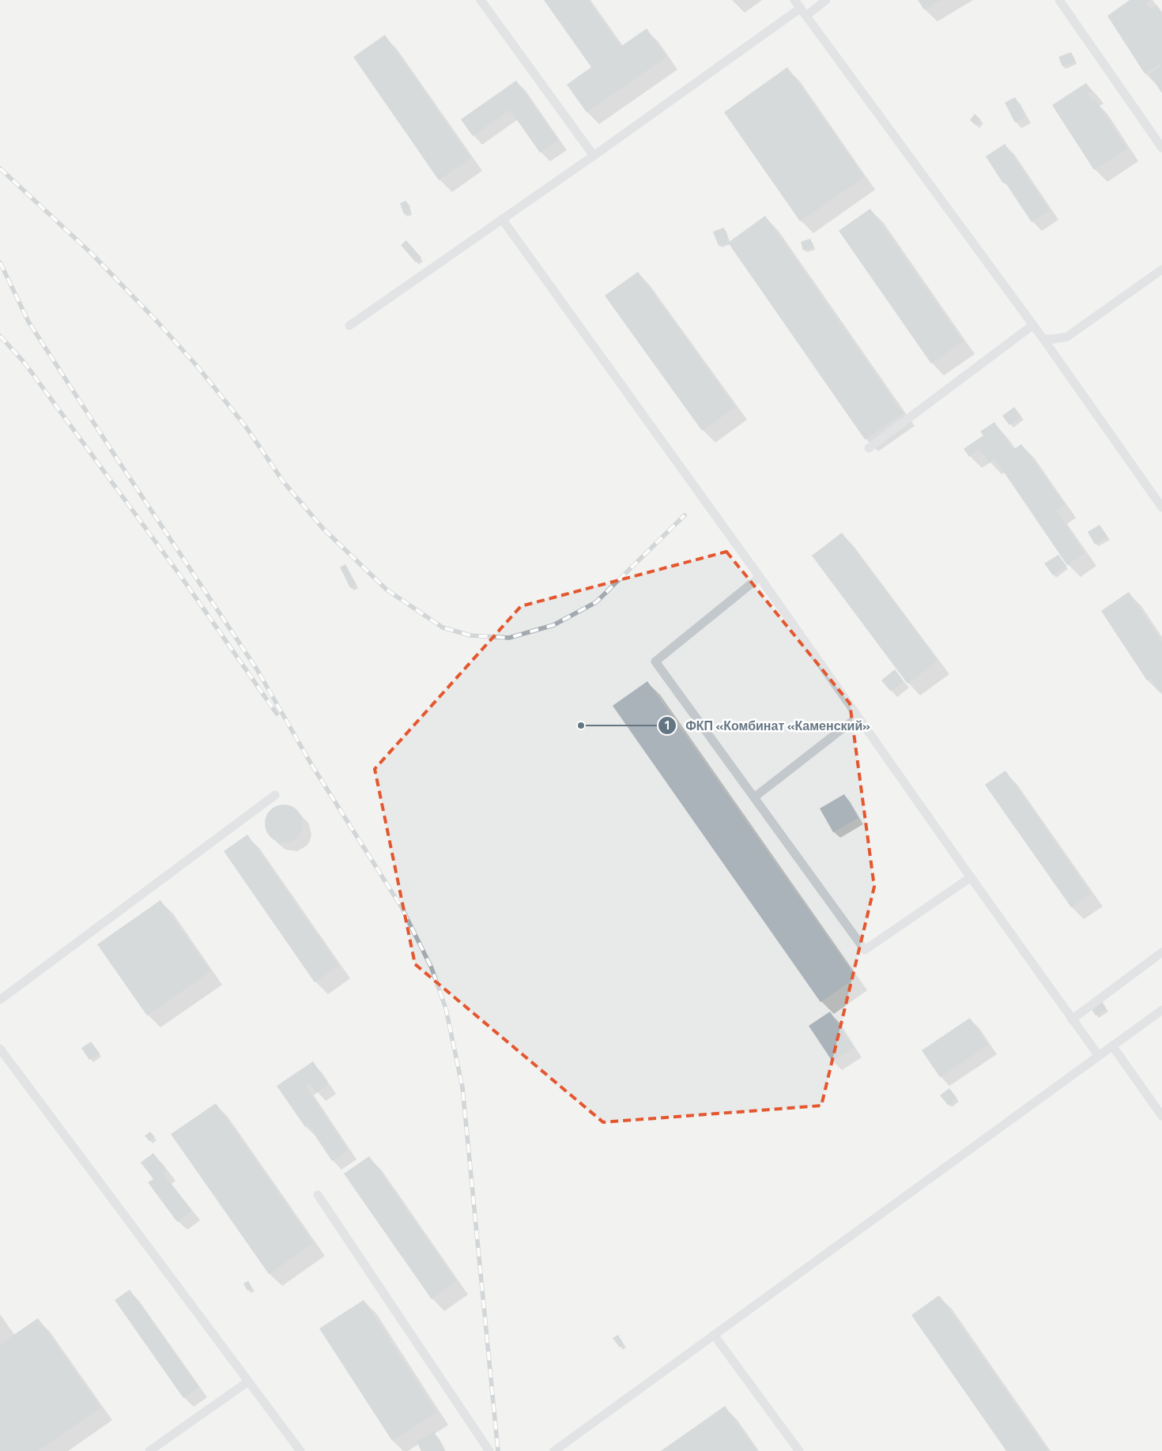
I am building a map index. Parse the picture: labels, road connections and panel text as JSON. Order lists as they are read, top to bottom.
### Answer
{
  "places": ["ФКП «Комбинат «Каменский»"]
}
